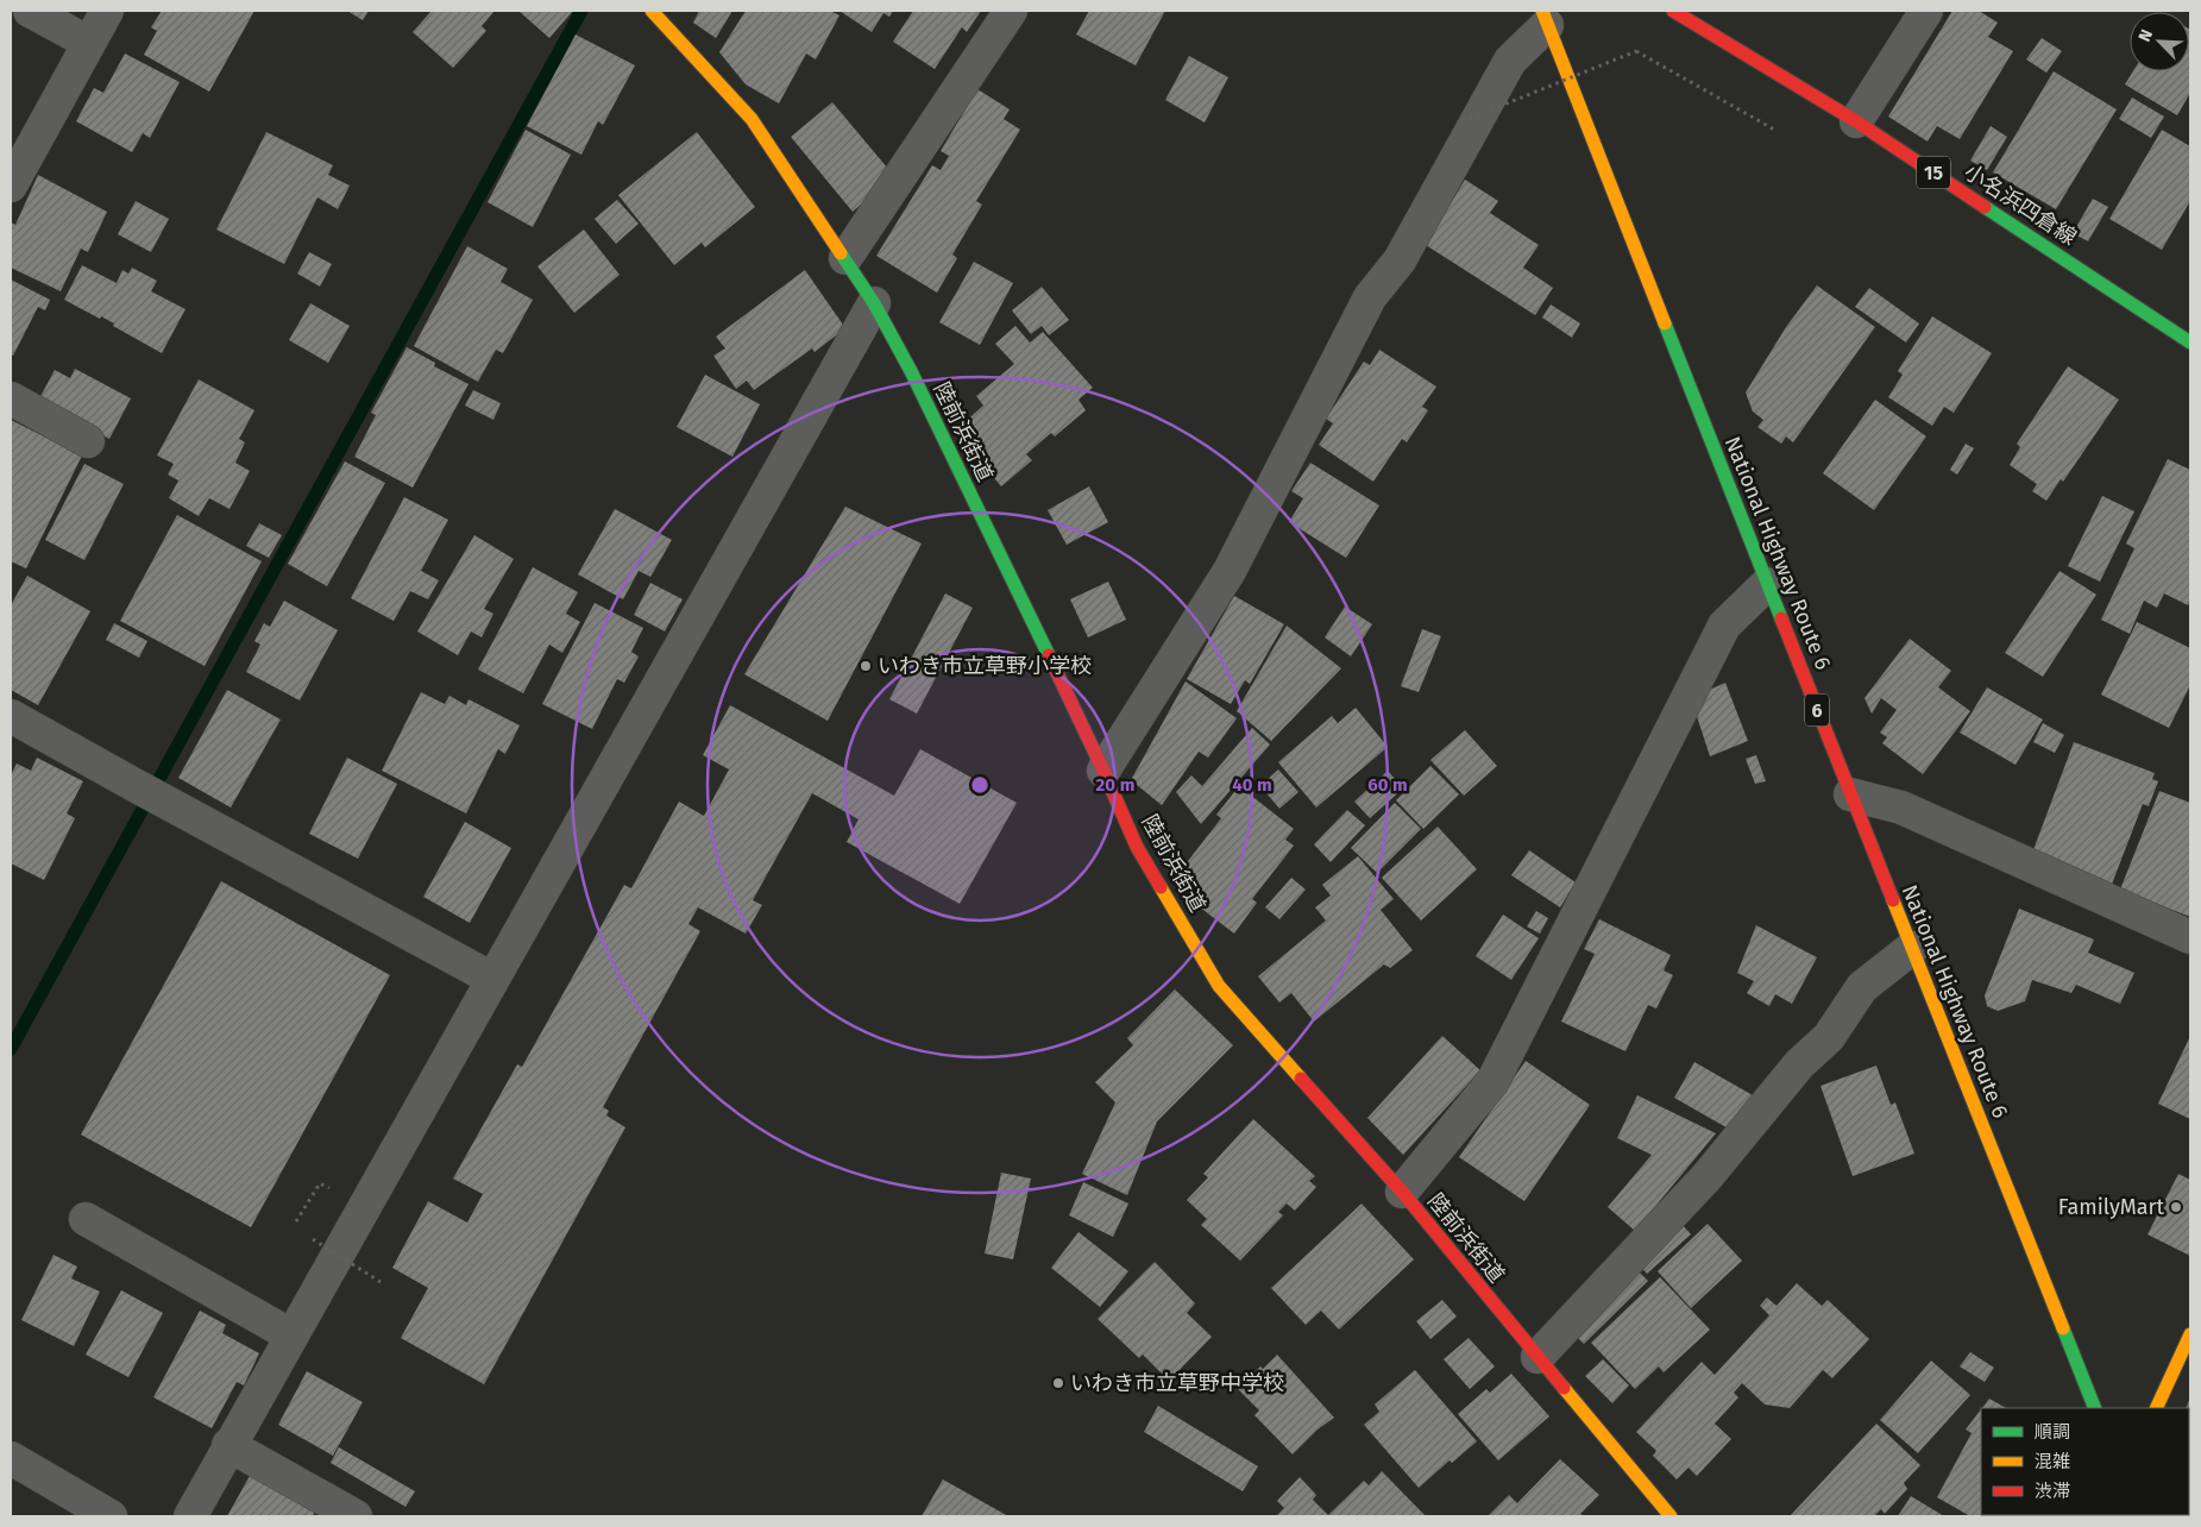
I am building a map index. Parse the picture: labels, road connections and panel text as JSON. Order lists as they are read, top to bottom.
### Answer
{
  "streets": {
    "main road": [
      "15",
      "小名浜四倉線",
      "陸前浜街道",
      "National Highway Route 6",
      "6"
    ]
  },
  "places": ["いわき市立草野小学校", "FamilyMart", "いわき市立草野中学校"],
  "legend": ["順調", "混雑", "渋滞"],
  "north": "top left",
  "rings": ["20 m", "40 m", "60 m"]
}
